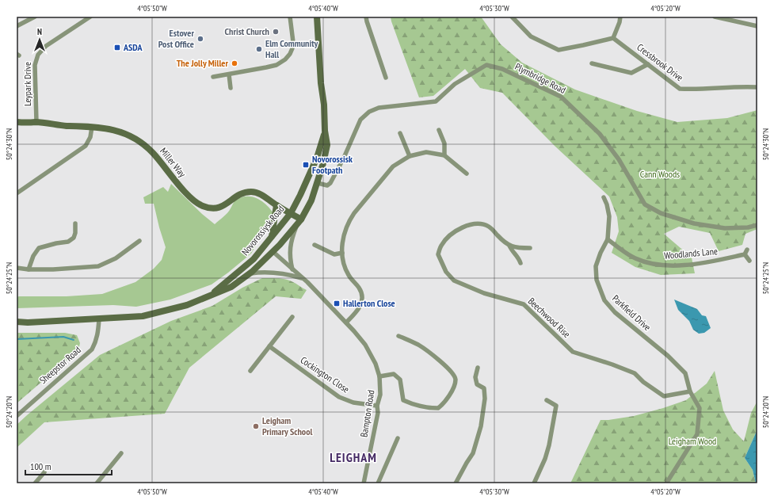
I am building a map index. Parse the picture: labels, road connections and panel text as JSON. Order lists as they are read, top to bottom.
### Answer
{
  "streets": {
    "main road": ["Miller Way", "Novorossiysk Road"],
    "street": [
      "Cressbrook Drive",
      "Plymbridge Road",
      "Leypark Drive",
      "Woodlands Lane",
      "Parkfield Drive",
      "Beechwood Rise",
      "Sheepstor Road",
      "Cockington Close",
      "Bampton Road"
    ]
  },
  "crossings": [
    ["Plymbridge Road", "Novorossiysk Road"],
    ["Leypark Drive", "Miller Way"],
    ["Miller Way", "Novorossiysk Road"],
    ["Novorossiysk Road", "Sheepstor Road"],
    ["Novorossiysk Road", "Bampton Road"],
    ["Woodlands Lane", "Parkfield Drive"],
    ["Parkfield Drive", "Beechwood Rise"],
    ["Cockington Close", "Bampton Road"]
  ],
  "districts": ["LEIGHAM"],
  "parks": ["Cann Woods", "Leigham Wood"],
  "places": {
    "other": [
      "Christ Church",
      "Estover Post Office",
      "Elm Community Hall",
      "The Jolly Miller",
      "Leigham Primary School"
    ],
    "transit": ["ASDA", "Novorossisk Footpath", "Hallerton Close"]
  },
  "scale_bar": "100 m",
  "north": "top",
  "coordinates": [
    "4°05'50\"W",
    "4°05'40\"W",
    "4°05'30\"W",
    "4°05'20\"W",
    "50°24'30\"N",
    "50°24'25\"N",
    "50°24'20\"N"
  ]
}
